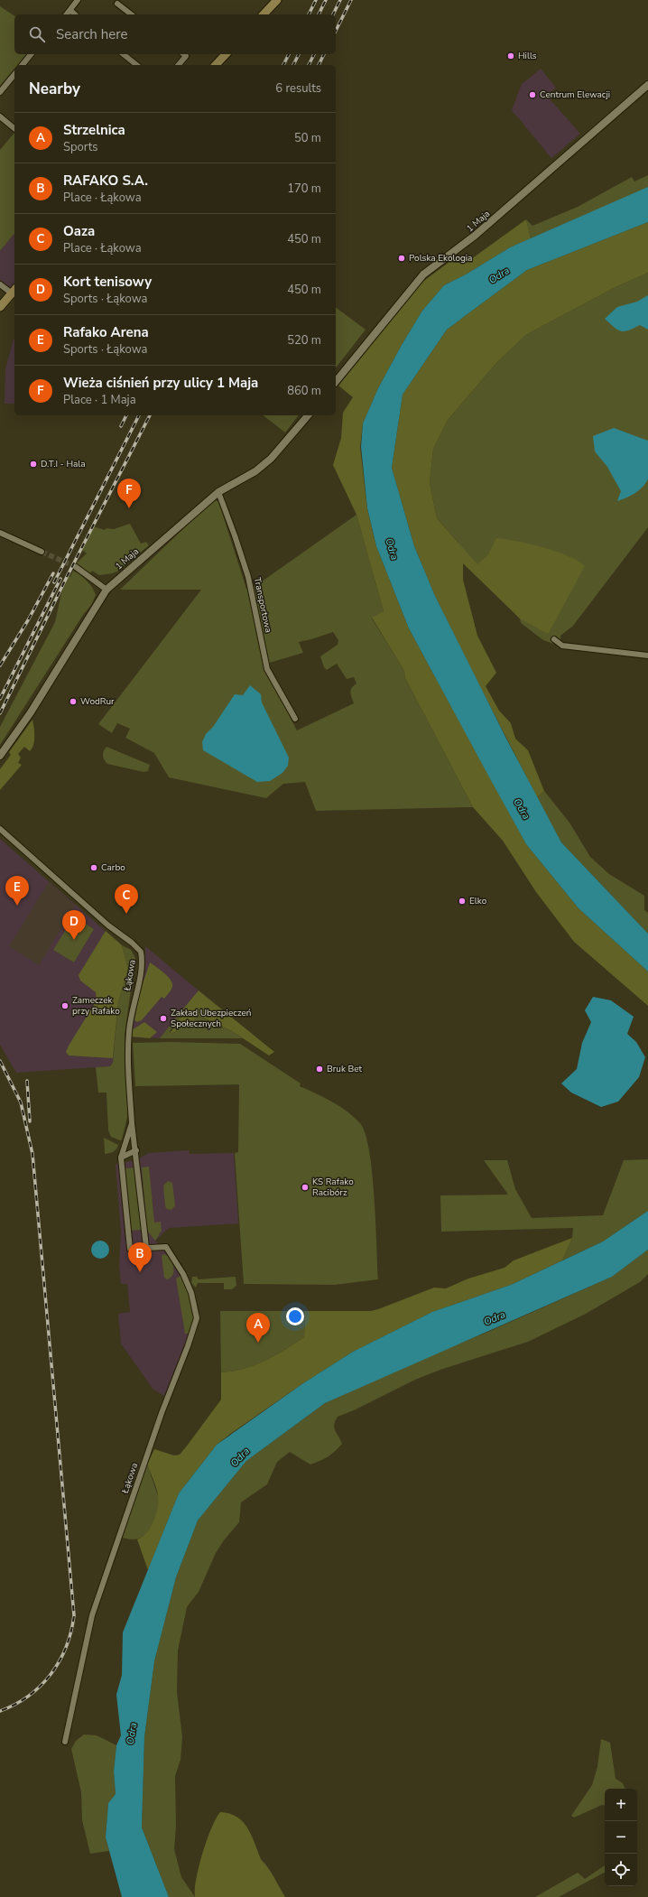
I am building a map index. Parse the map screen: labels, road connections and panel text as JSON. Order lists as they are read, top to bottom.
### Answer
{
  "streets": {
    "street": ["1 Maja", "Transportowa", "Łąkowa"]
  },
  "crossings": [
    ["1 Maja", "Transportowa"]
  ],
  "water": ["Odra"],
  "places": [
    "Hills",
    "Centrum Elewacji",
    "Polska Ekologia",
    "D.T.I - Hala",
    "WodRur",
    "Carbo",
    "Elko",
    "Zameczek przy Rafako",
    "Zakład Ubezpieczeń Społecznych",
    "Bruk Bet",
    "KS Rafako Racibórz"
  ],
  "page": {
    "search": "Search here",
    "heading": ["Nearby", "6 results"],
    "list": [
      {
        "mark": "A",
        "name": "Strzelnica",
        "note": "Sports",
        "value": "50 m"
      },
      {
        "mark": "B",
        "name": "RAFAKO S.A.",
        "note": "Place · Łąkowa",
        "value": "170 m"
      },
      {
        "mark": "C",
        "name": "Oaza",
        "note": "Place · Łąkowa",
        "value": "450 m"
      },
      {
        "mark": "D",
        "name": "Kort tenisowy",
        "note": "Sports · Łąkowa",
        "value": "450 m"
      },
      {
        "mark": "E",
        "name": "Rafako Arena",
        "note": "Sports · Łąkowa",
        "value": "520 m"
      },
      {
        "mark": "F",
        "name": "Wieża ciśnień przy ulicy 1 Maja",
        "note": "Place · 1 Maja",
        "value": "860 m"
      }
    ],
    "pins": [
      "F",
      "E",
      "C",
      "D",
      "B",
      "A"
    ],
    "map_buttons": ["+", "−"]
  }
}
